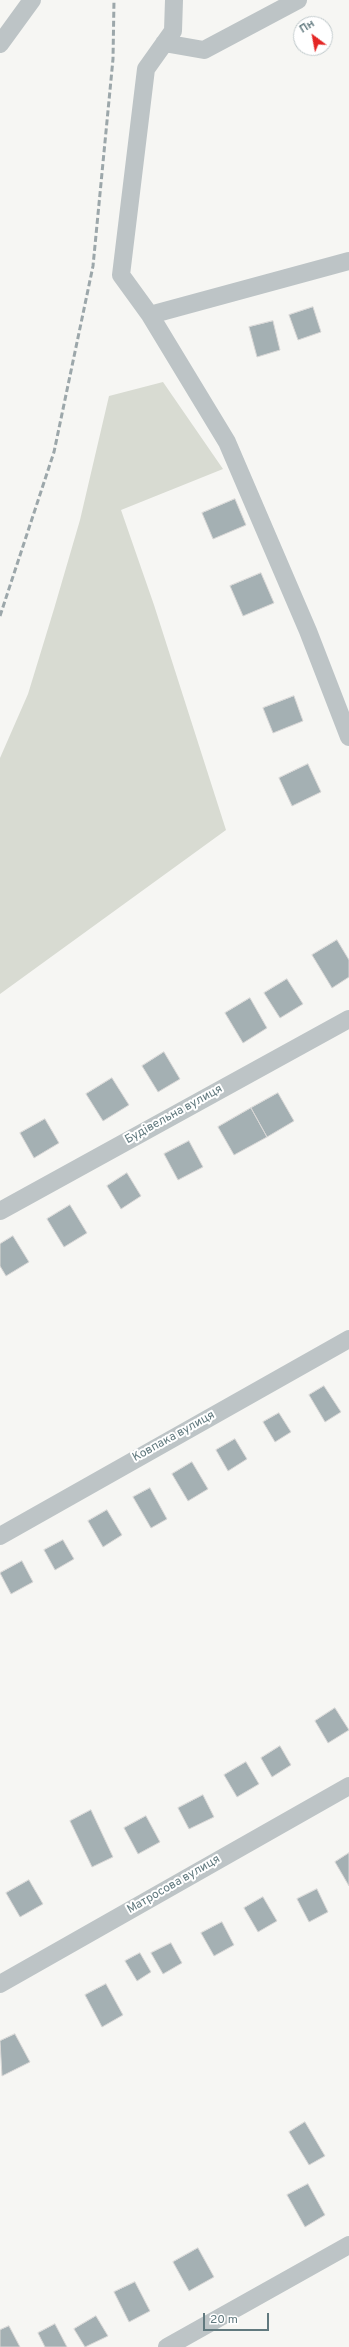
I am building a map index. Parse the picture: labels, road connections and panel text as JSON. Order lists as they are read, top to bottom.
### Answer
{
  "streets": {
    "street": ["Будівельна вулиця", "Ковпака вулиця", "Матросова вулиця"]
  },
  "scale_bar": "20 m",
  "north": "top left"
}
